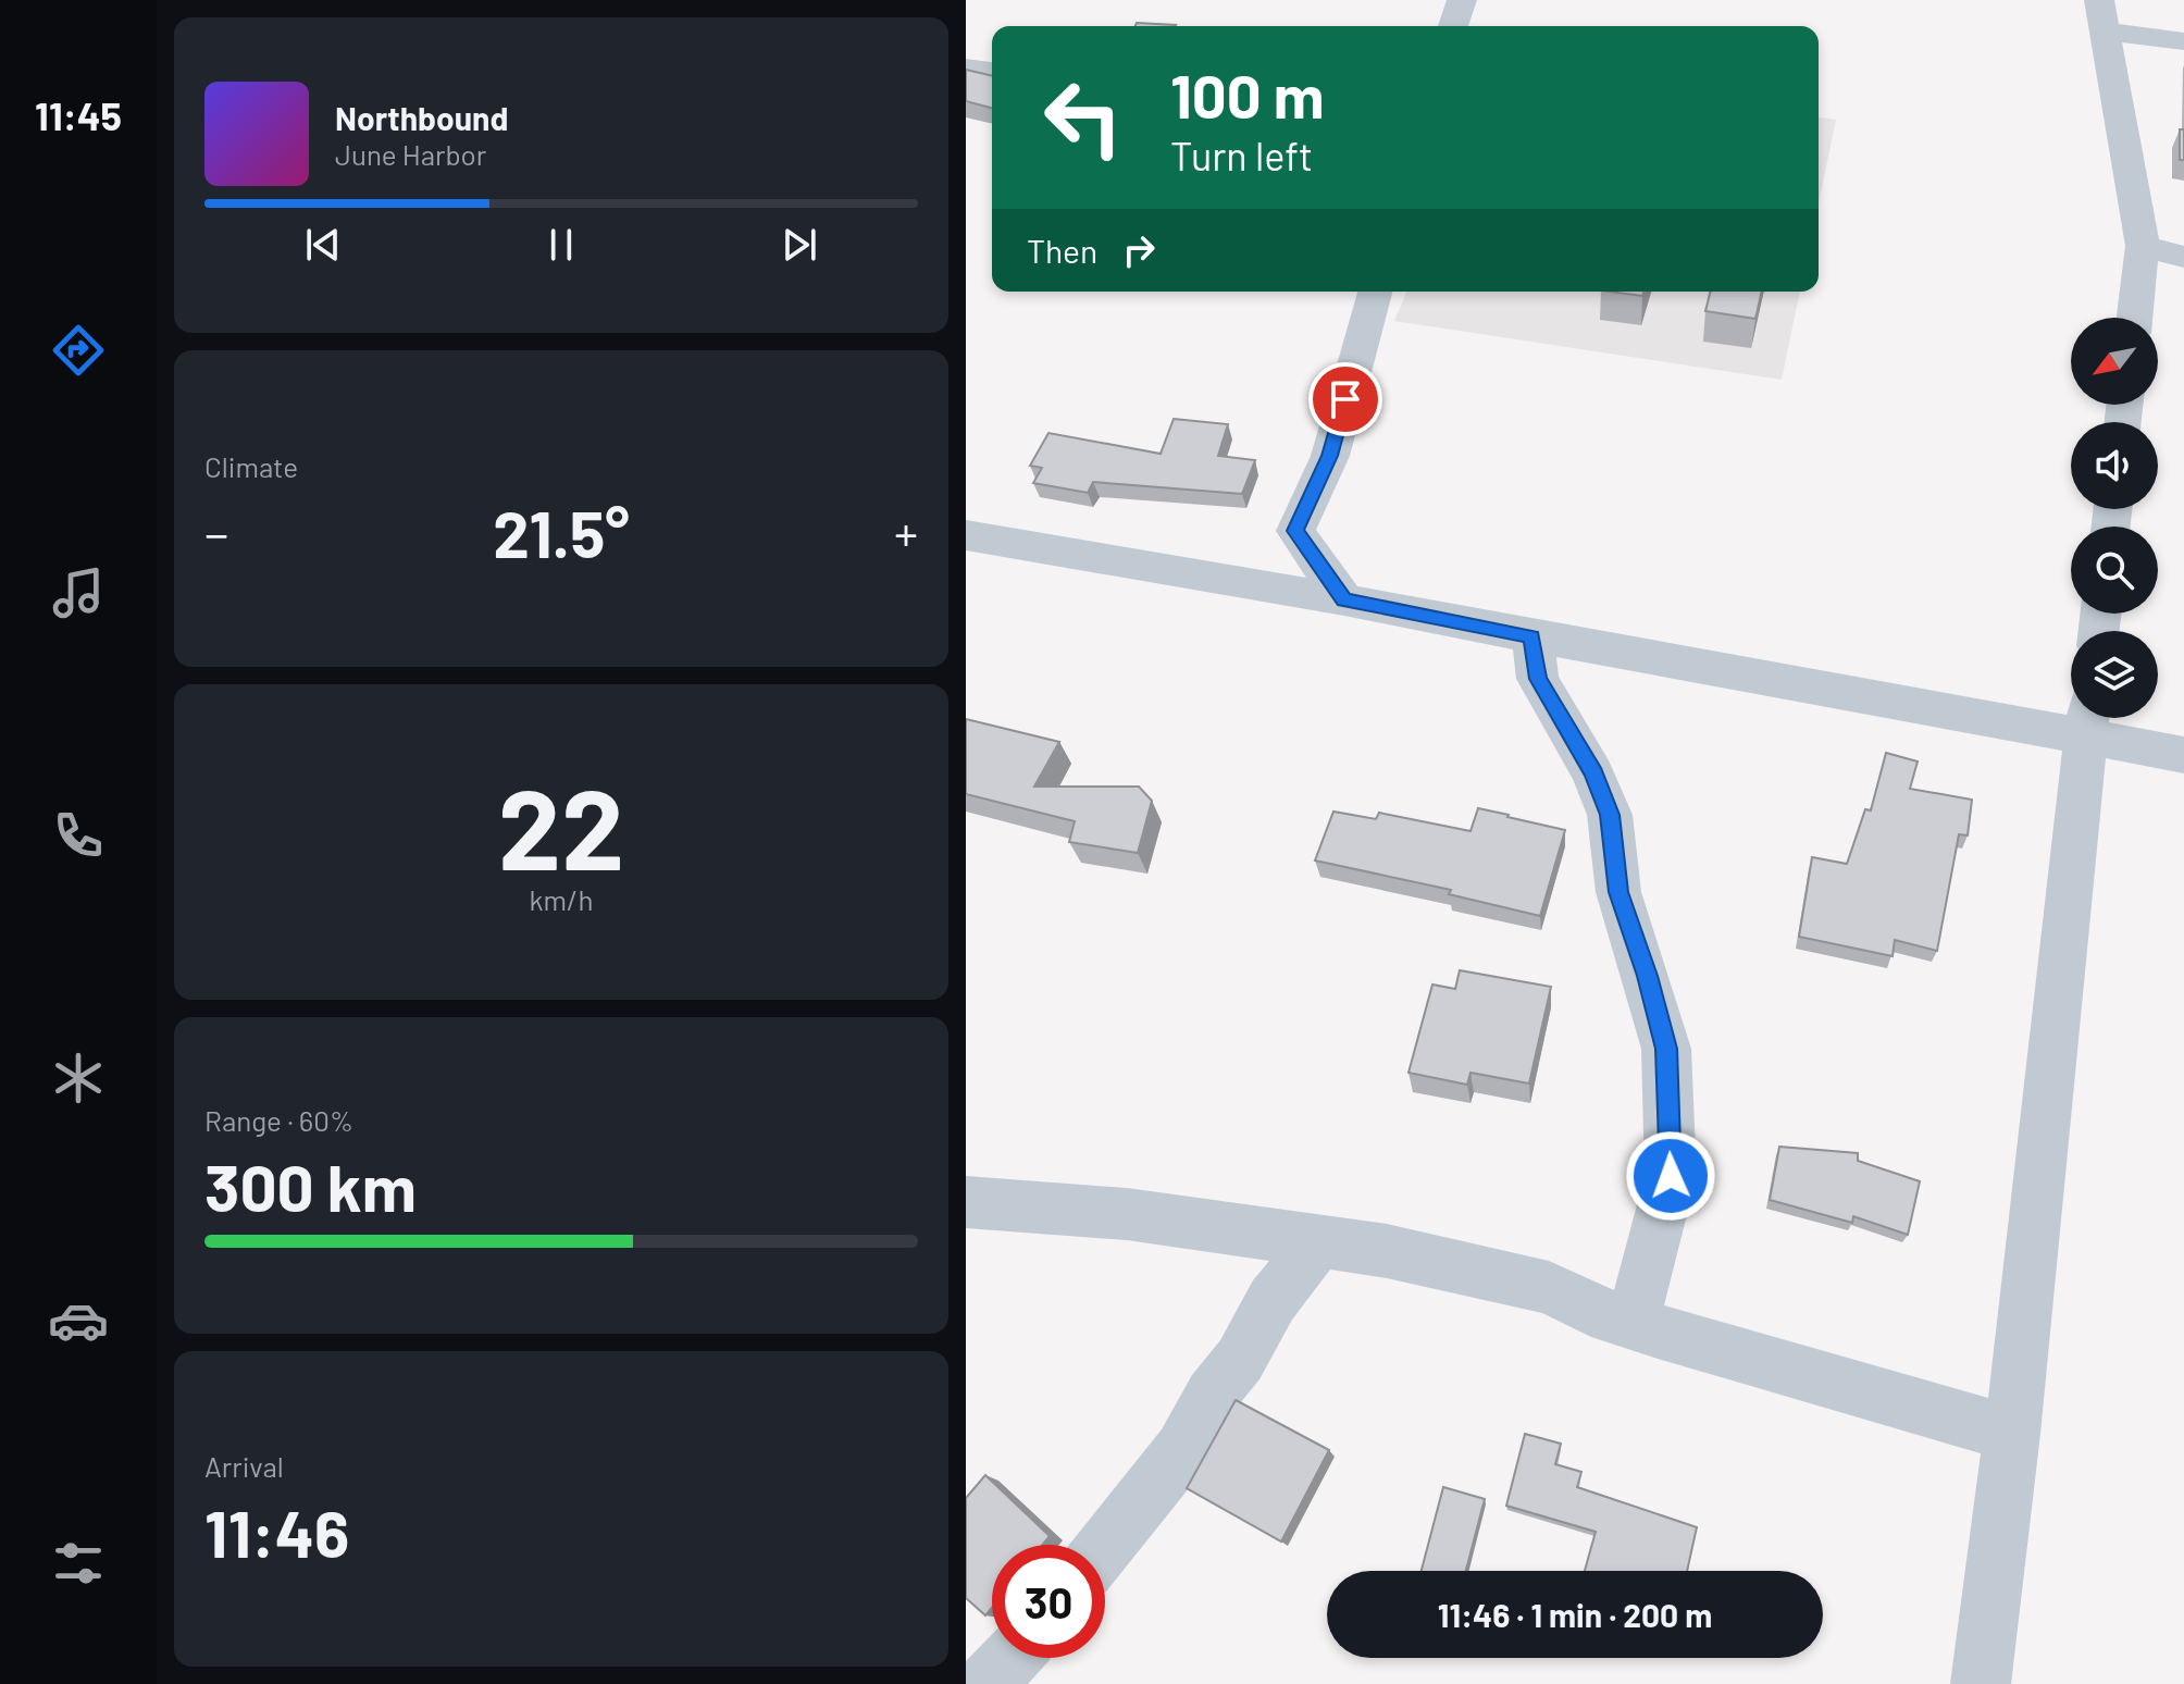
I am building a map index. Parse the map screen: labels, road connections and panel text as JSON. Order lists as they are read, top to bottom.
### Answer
{
  "north": "bottom left",
  "page": {
    "tabs": "11:45",
    "turn": ["100 m", "Turn left"],
    "song": ["Northbound", "June Harbor"],
    "then": "Then",
    "tile": [
      "Climate",
      ["22", "km/h"],
      ["Range · 60%", "300 km"],
      ["Arrival", "11:46"]
    ],
    "heat": ["−", "21.5°", "+"],
    "limit": "30",
    "trip": "11:46 · 1 min · 200 m"
  }
}
